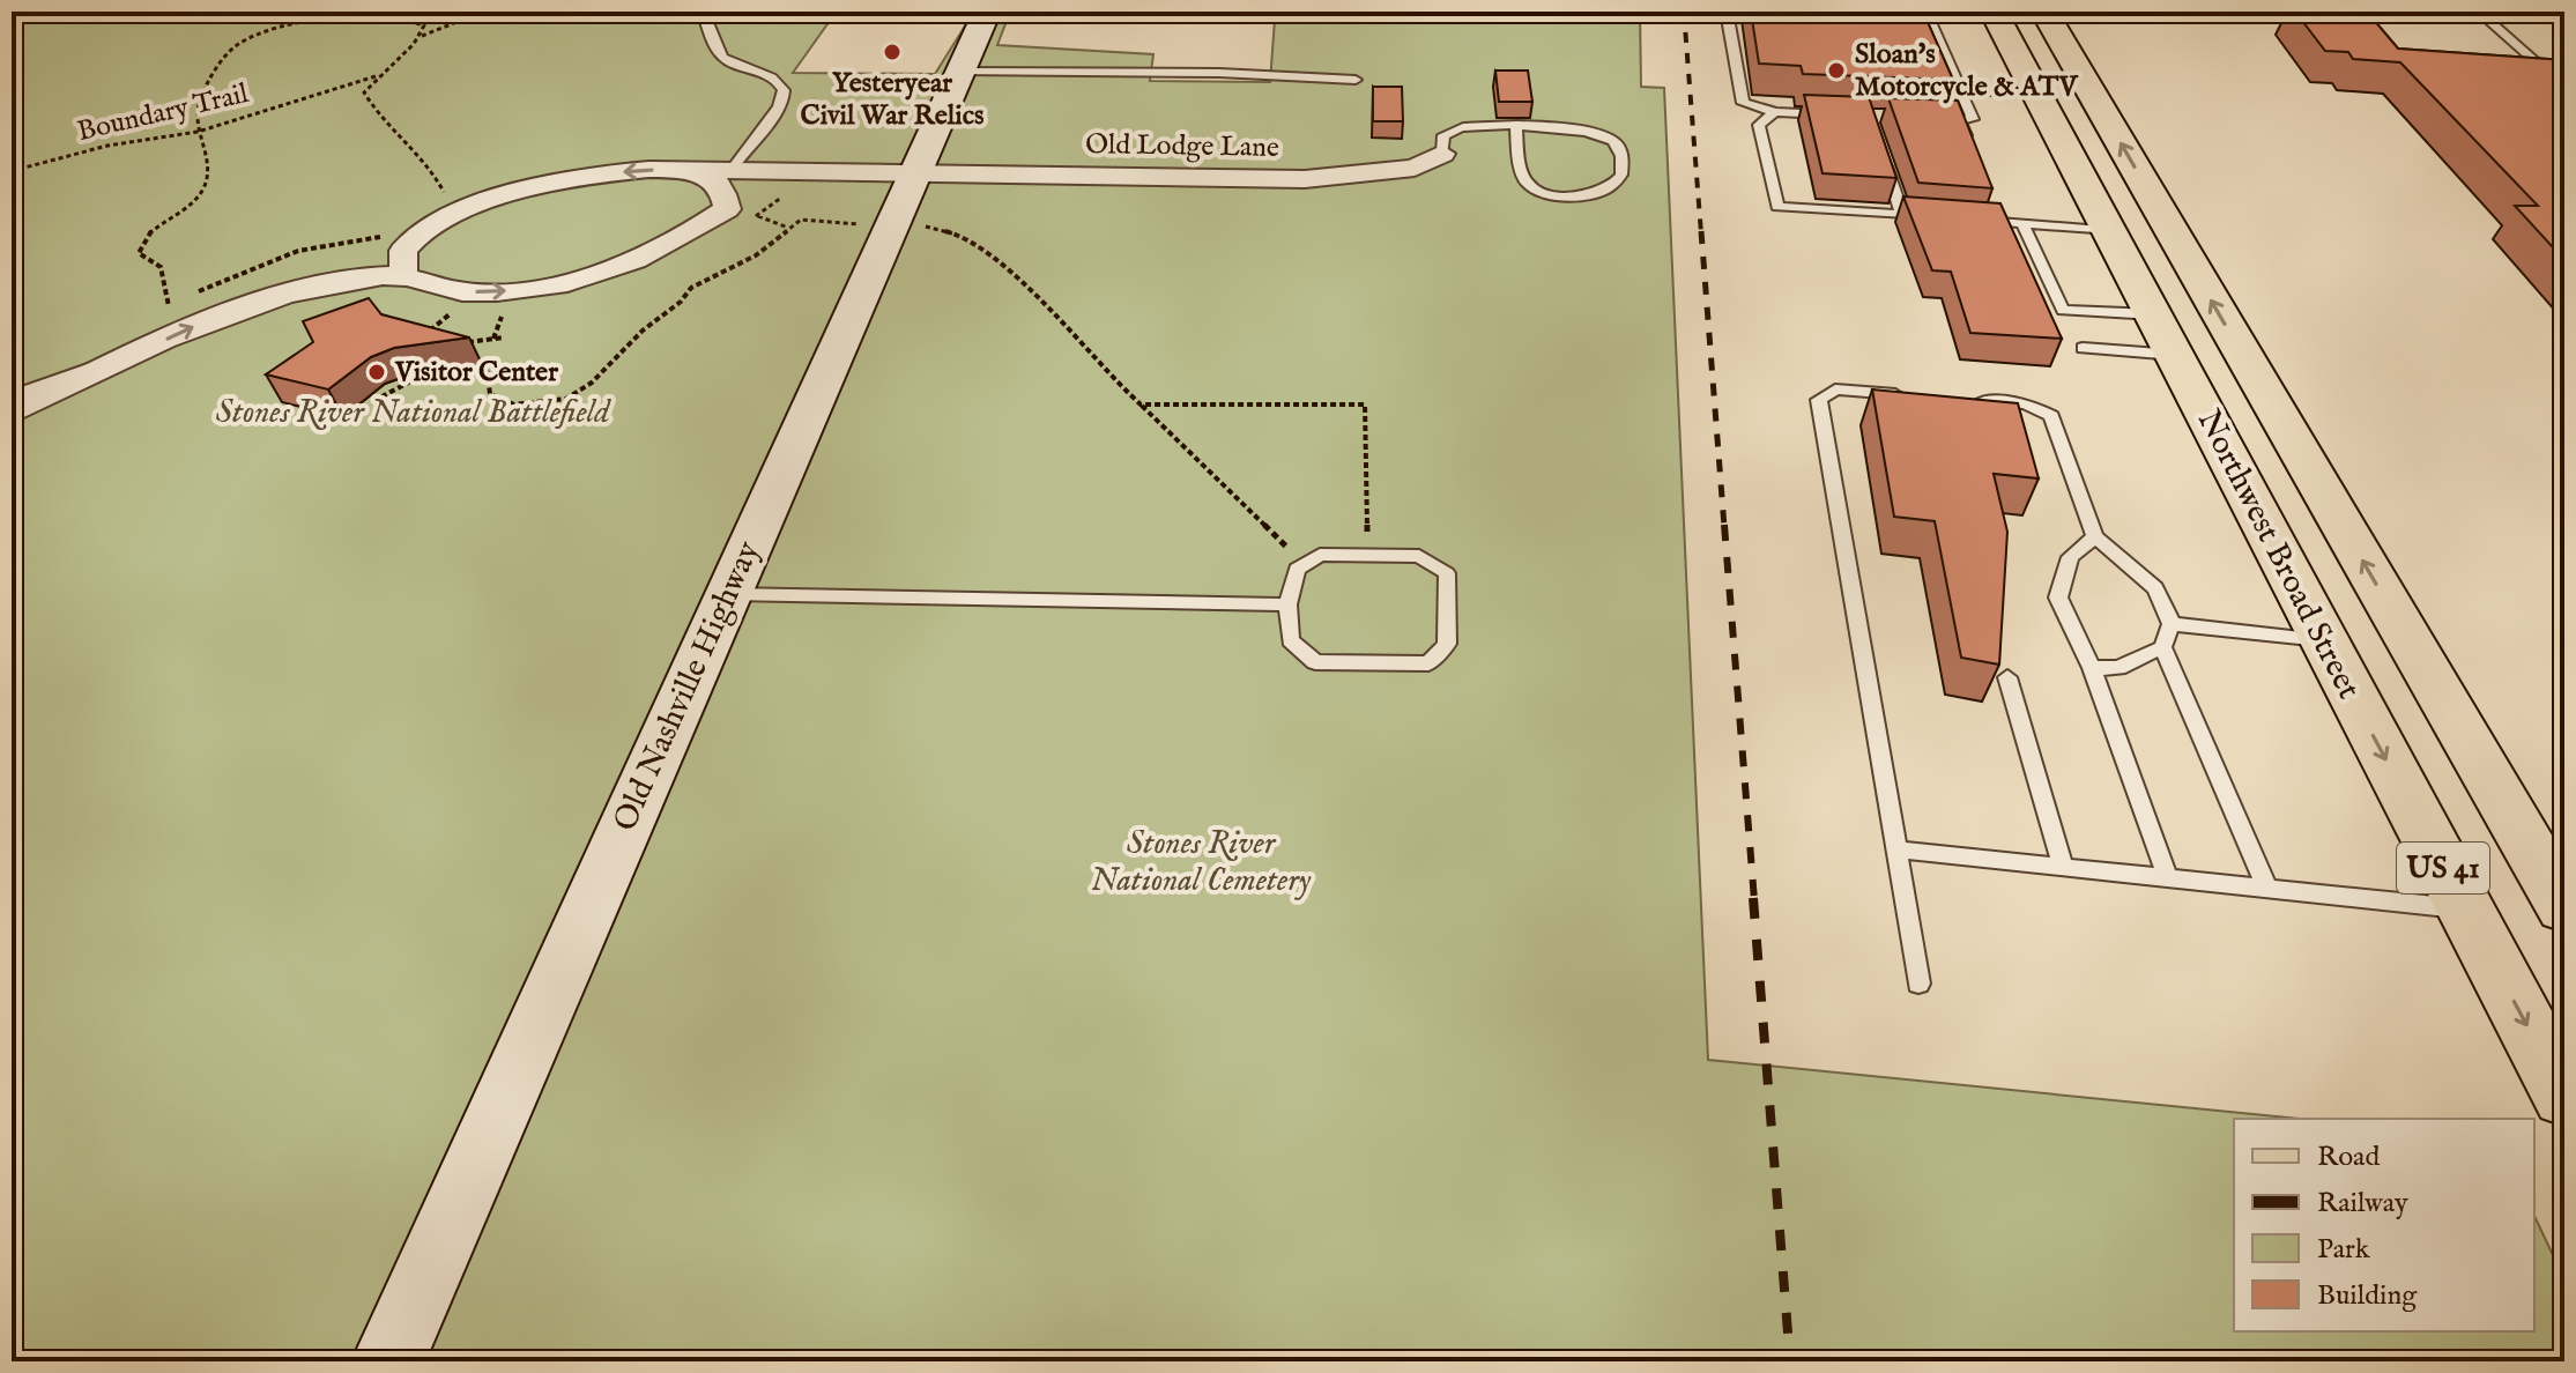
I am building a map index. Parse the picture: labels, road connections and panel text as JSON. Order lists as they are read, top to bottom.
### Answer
{
  "streets": {
    "main road": ["Northwest Broad Street", "Old Nashville Highway", "US 41"],
    "street": ["Old Lodge Lane"],
    "path": ["Boundary Trail"]
  },
  "crossings": [
    ["Old Lodge Lane", "Old Nashville Highway"]
  ],
  "parks": ["Stones River National Battlefield", "Stones River National Cemetery"],
  "places": ["Yesteryear Civil War Relics", "Sloan's Motorcycle & ATV", "Visitor Center"],
  "legend": [
    "Road",
    "Railway",
    "Park",
    "Building"
  ]
}
